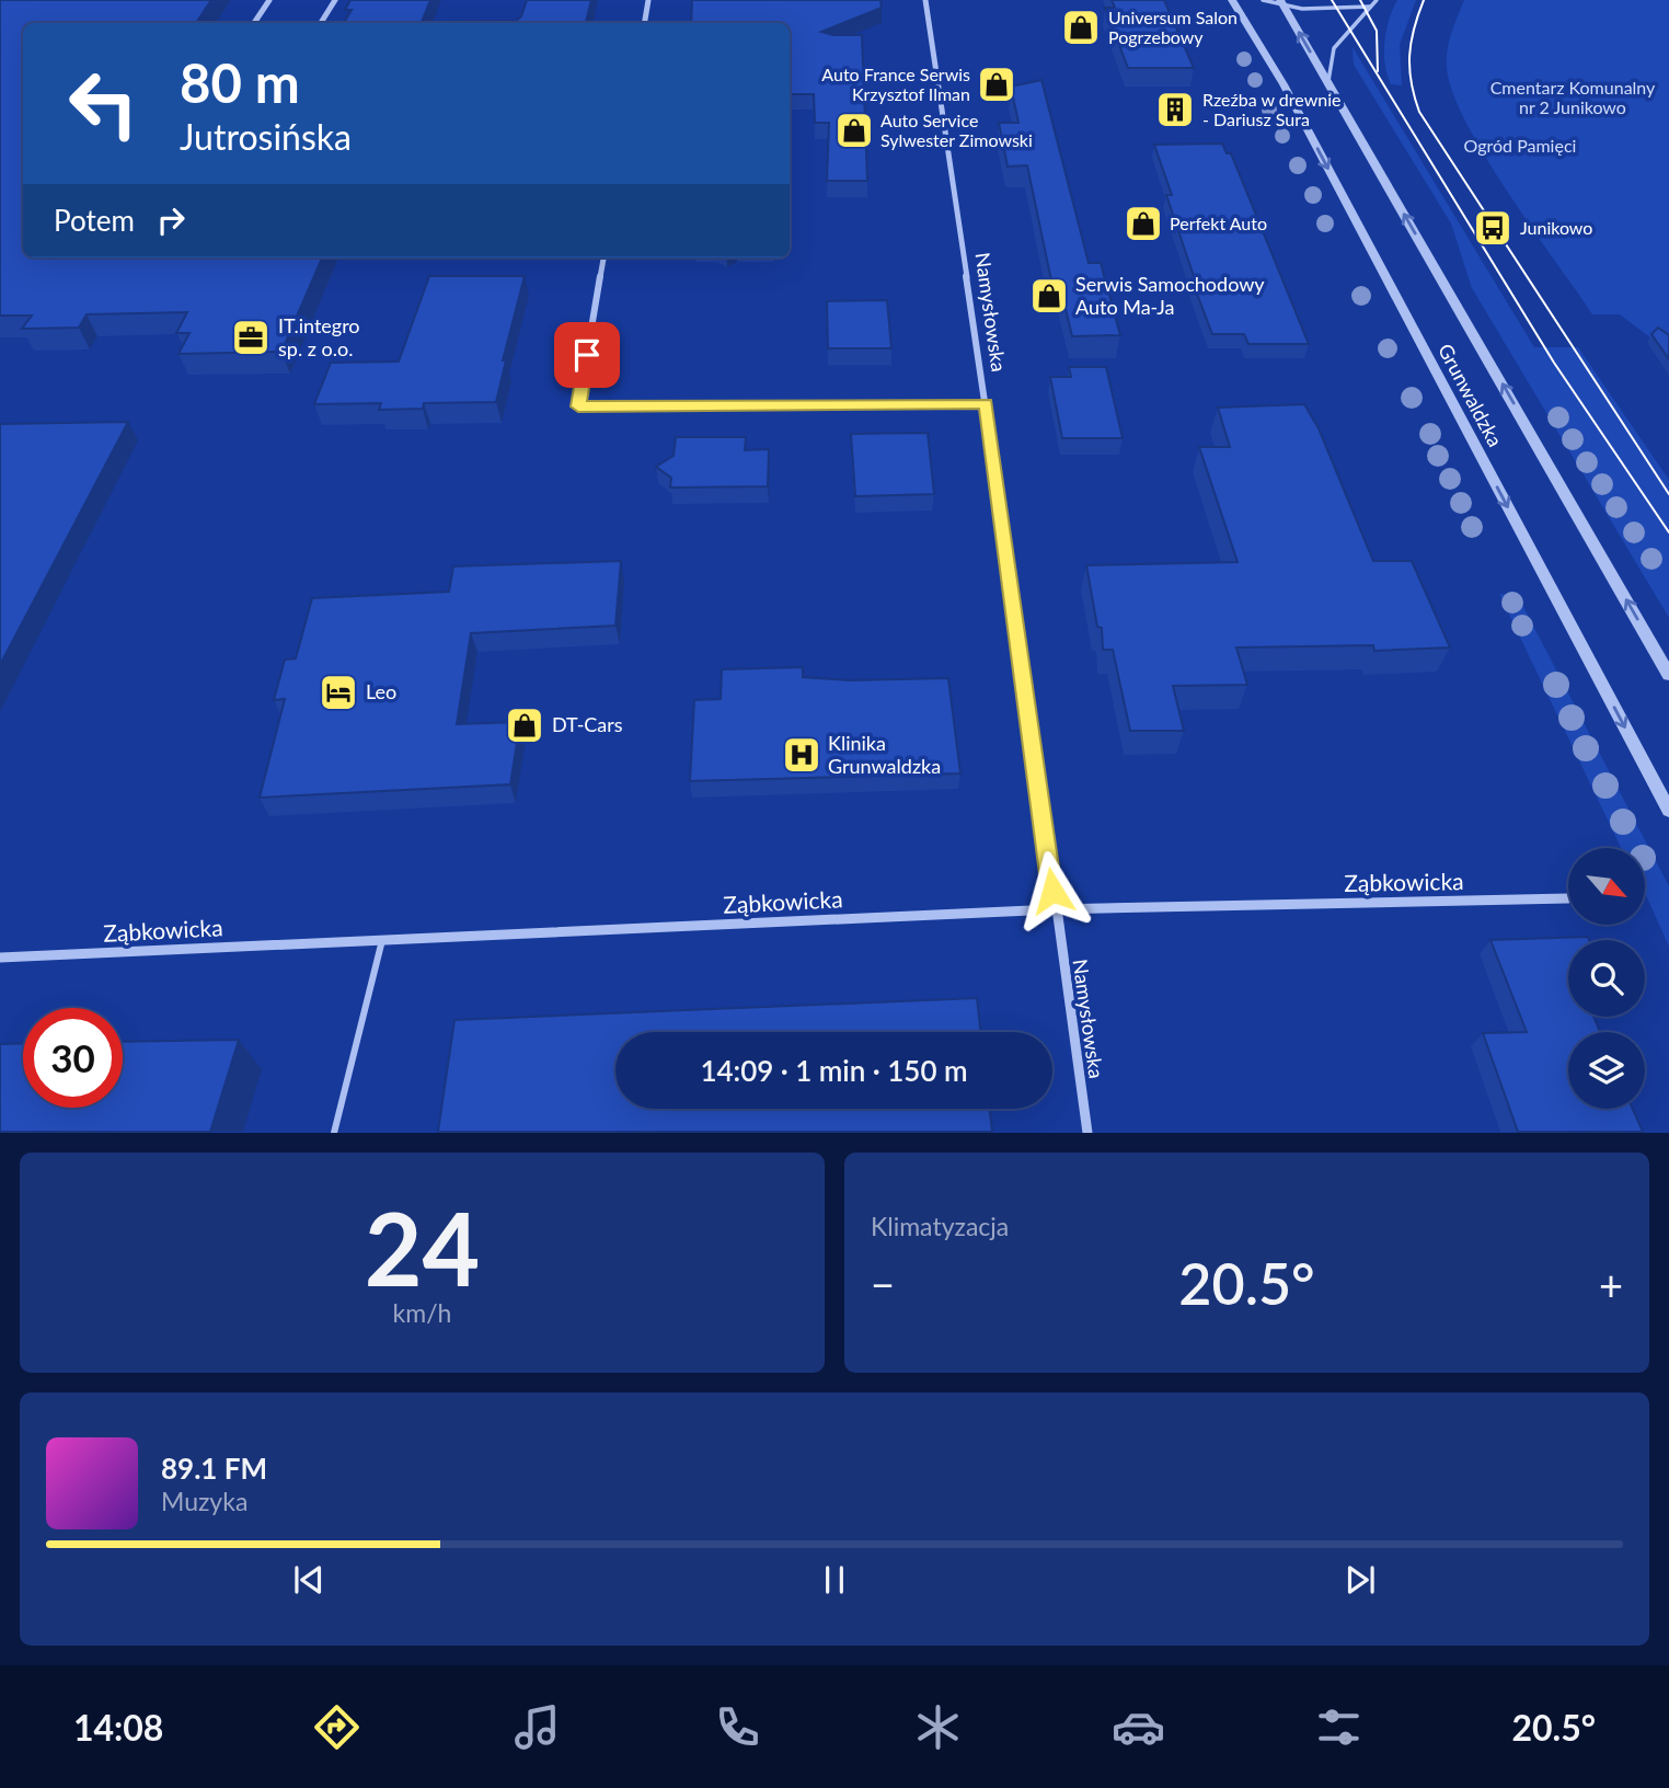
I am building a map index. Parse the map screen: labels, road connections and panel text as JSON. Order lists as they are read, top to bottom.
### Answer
{
  "streets": {
    "street": ["Namysłowska", "Grunwaldzka", "Ząbkowicka"]
  },
  "crossings": [
    ["Namysłowska", "Ząbkowicka"]
  ],
  "parks": ["Cmentarz Komunalny nr 2 Junikowo", "Ogród Pamięci"],
  "places": {
    "shop": [
      "Universum Salon Pogrzebowy",
      "Auto France Serwis Krzysztof Ilman",
      "Auto Service Sylwester Zimowski",
      "Perfekt Auto",
      "Serwis Samochodowy Auto Ma-Ja",
      "DT-Cars"
    ],
    "building": ["Rzeźba w drewnie - Dariusz Sura"],
    "bus stop": ["Junikowo"],
    "office": ["IT.integro sp. z o.o."],
    "hotel": ["Leo"],
    "hospital": ["Klinika Grunwaldzka"]
  },
  "north": "bottom right",
  "page": {
    "turn": ["80 m", "Jutrosińska"],
    "then": "Potem",
    "limit": "30",
    "trip": "14:09 · 1 min · 150 m",
    "tile": [
      ["24", "km/h"],
      "Klimatyzacja"
    ],
    "heat": ["−", "20.5°", "+"],
    "song": ["89.1 FM", "Muzyka"],
    "tabs": ["14:08", "20.5°"]
  }
}
